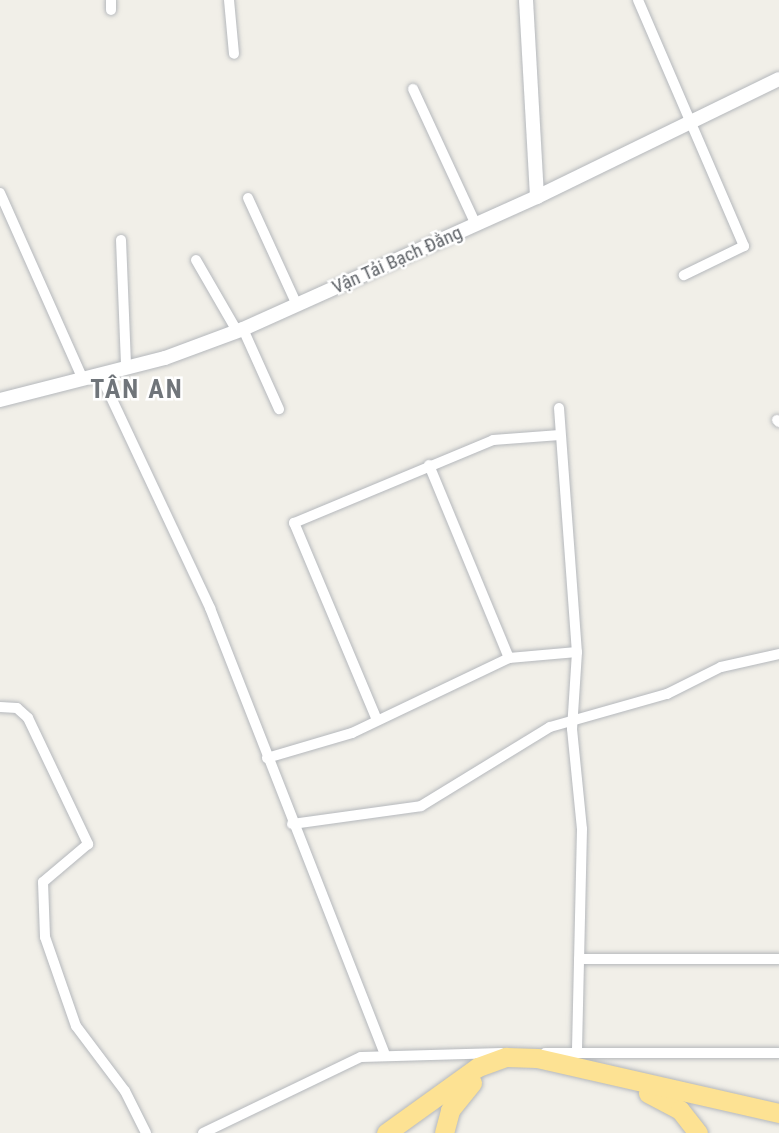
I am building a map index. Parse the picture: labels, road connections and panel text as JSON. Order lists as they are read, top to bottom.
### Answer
{
  "streets": {
    "street": ["Vận Tải Bạch Đằng"]
  },
  "districts": ["TÂN AN"]
}
